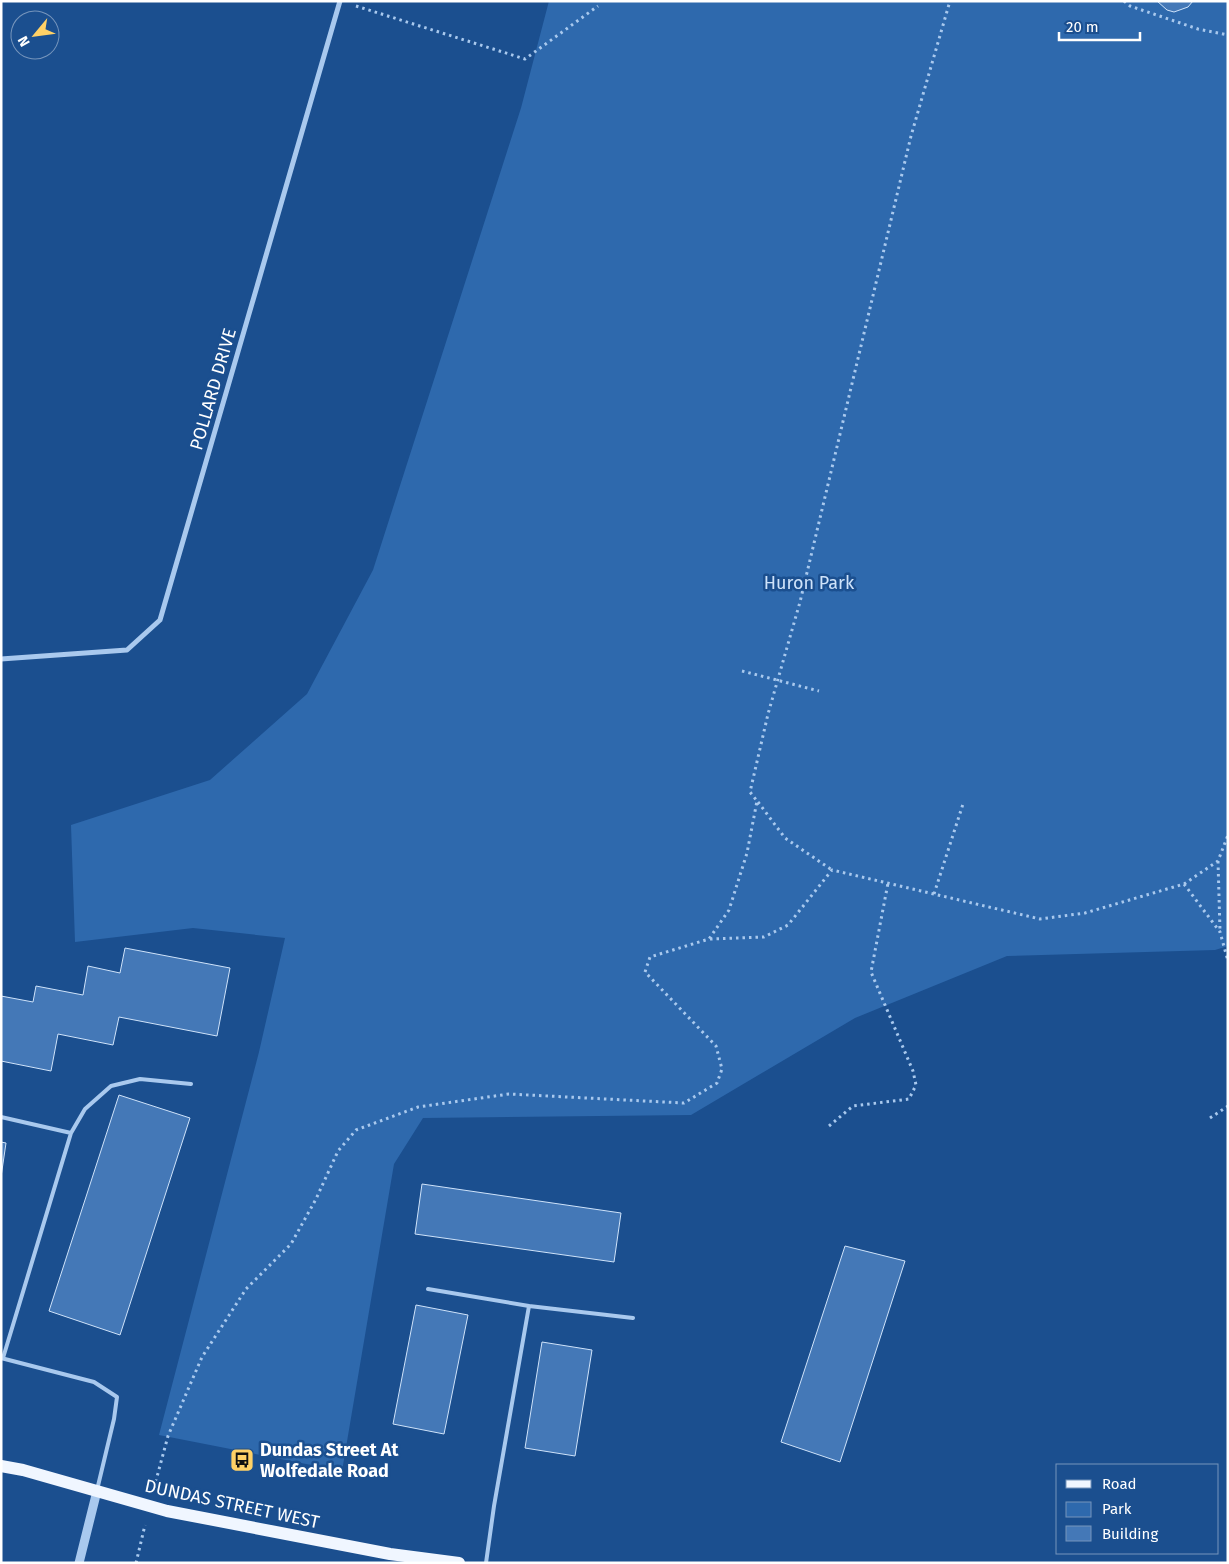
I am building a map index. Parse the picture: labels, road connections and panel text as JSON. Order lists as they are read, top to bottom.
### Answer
{
  "streets": {
    "main road": ["DUNDAS STREET WEST"],
    "street": ["POLLARD DRIVE"]
  },
  "parks": ["Huron Park"],
  "places": {
    "bus stop": ["Dundas Street At Wolfedale Road"]
  },
  "legend": ["Road", "Park", "Building"],
  "scale_bar": "20 m",
  "north": "bottom left"
}
